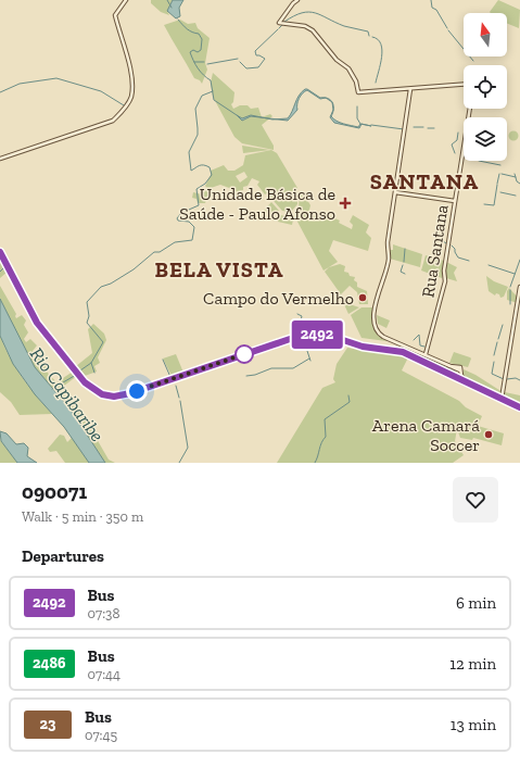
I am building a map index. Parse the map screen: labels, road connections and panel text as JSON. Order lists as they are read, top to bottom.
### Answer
{
  "streets": {
    "street": ["Rua Santana"]
  },
  "districts": ["SANTANA", "BELA VISTA"],
  "water": ["Rio Capibaribe"],
  "places": {
    "health": ["Unidade Básica de Saúde - Paulo Afonso"],
    "other": ["Campo do Vermelho", "Arena Camará Soccer"]
  },
  "lines": ["bus line 2492"],
  "north": "top",
  "page": {
    "on_map": "2492",
    "heading": [
      ["090071", "Walk · 5 min · 350 m"],
      "Departures"
    ],
    "list": [
      {
        "mark": "2492",
        "name": "Bus",
        "note": "07:38",
        "value": "6 min"
      },
      {
        "mark": "2486",
        "name": "Bus",
        "note": "07:44",
        "value": "12 min"
      },
      {
        "mark": "23",
        "name": "Bus",
        "note": "07:45",
        "value": "13 min"
      }
    ]
  }
}
